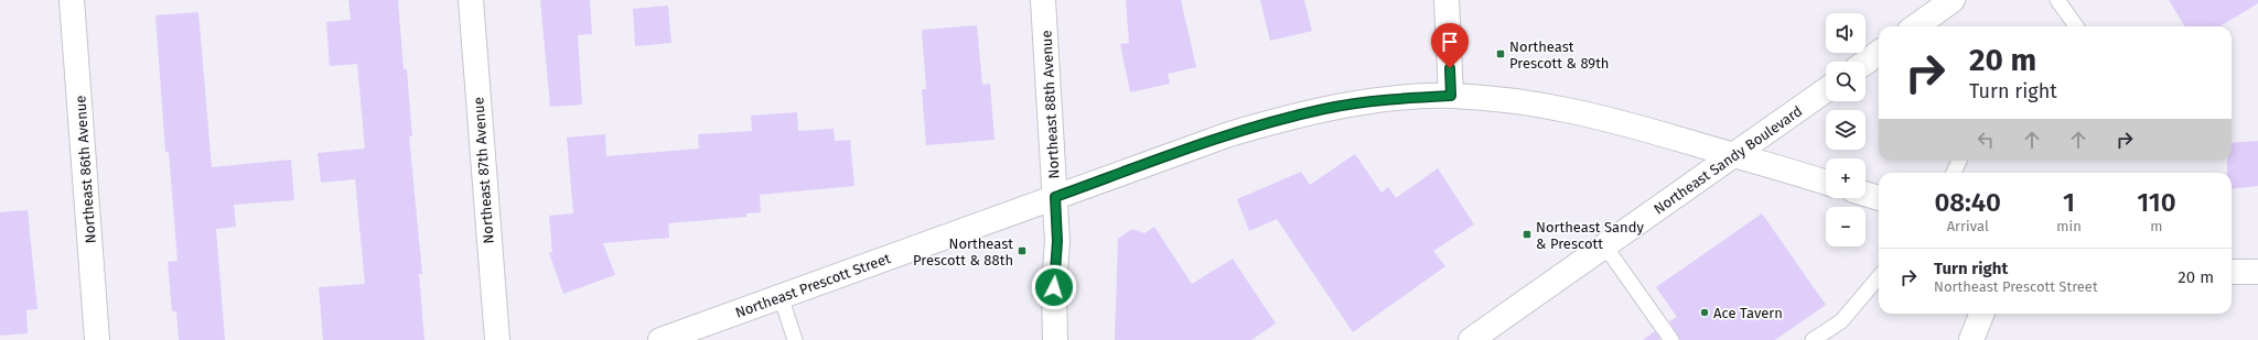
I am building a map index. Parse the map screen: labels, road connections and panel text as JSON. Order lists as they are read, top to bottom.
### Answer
{
  "streets": {
    "street": [
      "Northeast 88th Avenue",
      "Northeast Sandy Boulevard",
      "Northeast 86th Avenue",
      "Northeast 87th Avenue",
      "Northeast Prescott Street"
    ]
  },
  "crossings": [
    ["Northeast 88th Avenue", "Northeast Prescott Street"],
    ["Northeast Sandy Boulevard", "Northeast Prescott Street"]
  ],
  "places": {
    "transit": ["Northeast Prescott & 89th", "Northeast Sandy & Prescott", "Northeast Prescott & 88th"],
    "other": ["Ace Tavern"]
  },
  "page": {
    "map_buttons": ["+", "−"],
    "turn": ["20 m", "Turn right"],
    "eta": [
      "08:40",
      "Arrival",
      "1",
      "min",
      "110",
      "m"
    ],
    "list": [
      {
        "name": "Turn right",
        "note": "Northeast Prescott Street",
        "value": "20 m"
      }
    ]
  }
}
